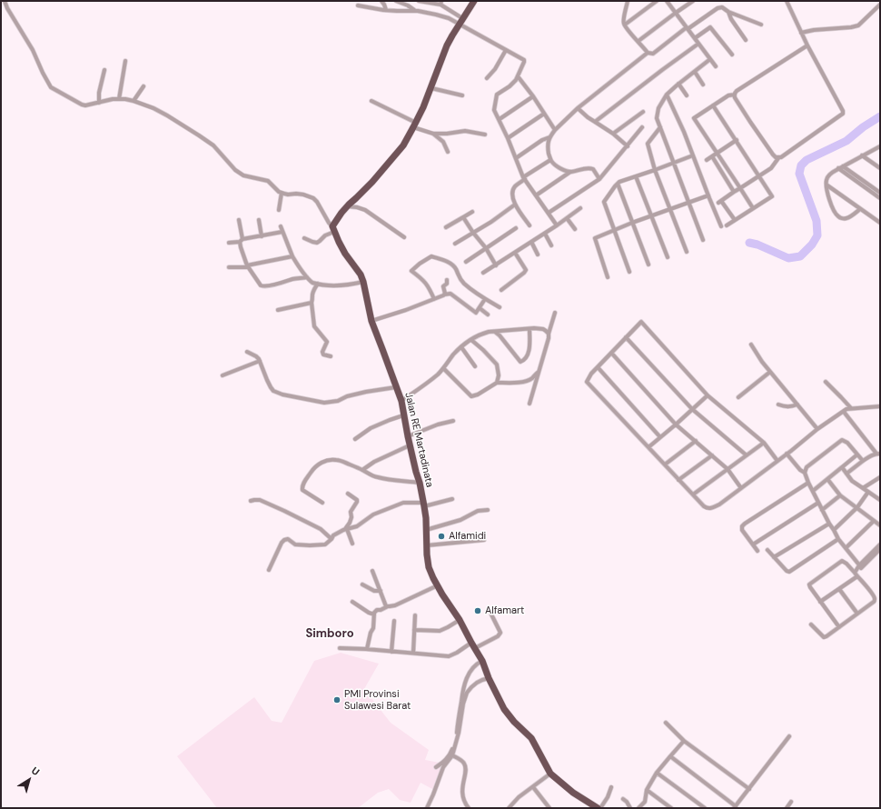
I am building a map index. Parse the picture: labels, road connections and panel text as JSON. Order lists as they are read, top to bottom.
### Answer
{
  "streets": {
    "highway": ["Jalan RE Martadinata"]
  },
  "districts": ["Simboro"],
  "places": ["Alfamidi", "Alfamart", "PMI Provinsi Sulawesi Barat"],
  "north": "top right"
}
